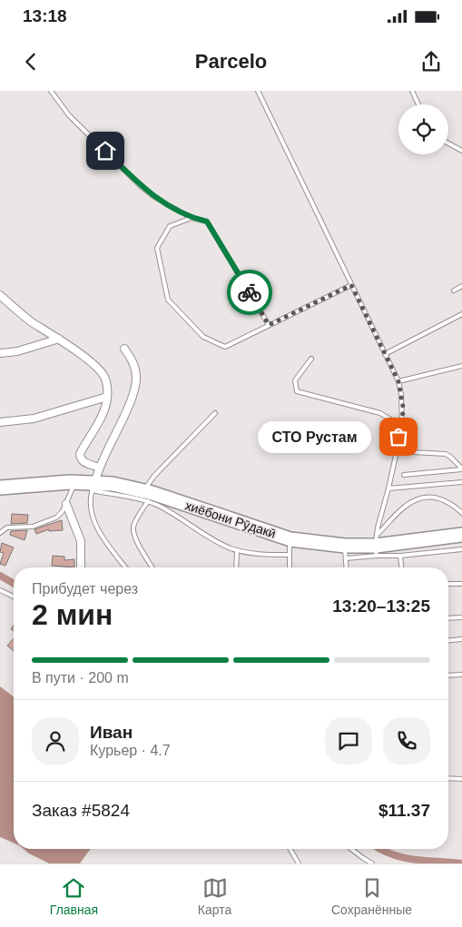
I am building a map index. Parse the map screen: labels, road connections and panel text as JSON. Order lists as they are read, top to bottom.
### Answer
{
  "streets": {
    "highway": ["хиёбони Рӯдакӣ"]
  },
  "places": ["СТО Рустам"],
  "page": {
    "status": "13:18",
    "header": "Parcelo",
    "bubble": "СТО Рустам",
    "heading": ["2 мин", "Прибудет через", "13:20–13:25"],
    "panel": [
      "Иван",
      "Курьер · 4.7",
      "Заказ #5824",
      "$11.37"
    ],
    "bar": "В пути · 200 m",
    "tabs": ["Главная", "Карта", "Сохранённые"]
  }
}
